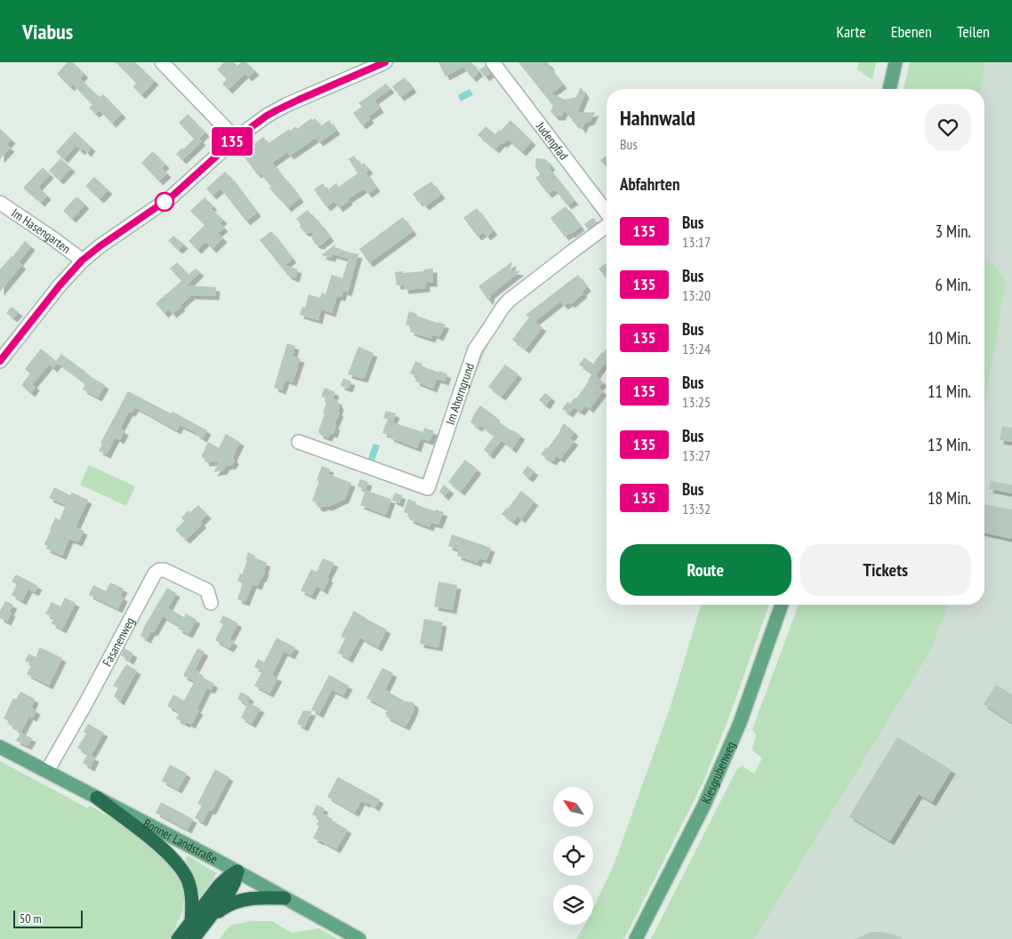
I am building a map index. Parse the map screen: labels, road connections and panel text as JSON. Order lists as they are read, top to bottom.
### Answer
{
  "streets": {
    "main road": ["Kiesgrubenweg", "Bonner Landstraße"],
    "street": [
      "Judenpfad",
      "Im Hasengarten",
      "Im Ahorngrund",
      "Fasanenweg"
    ]
  },
  "crossings": [
    ["Fasanenweg", "Bonner Landstraße"]
  ],
  "lines": ["bus line 135"],
  "scale_bar": "50 m",
  "north": "top left",
  "page": {
    "header": "Viabus",
    "nav": ["Karte", "Ebenen", "Teilen"],
    "on_map": "135",
    "heading": [
      ["Hahnwald", "Bus"],
      "Abfahrten"
    ],
    "list": [
      {
        "mark": "135",
        "name": "Bus",
        "note": "13:17",
        "value": "3 Min."
      },
      {
        "mark": "135",
        "name": "Bus",
        "note": "13:20",
        "value": "6 Min."
      },
      {
        "mark": "135",
        "name": "Bus",
        "note": "13:24",
        "value": "10 Min."
      },
      {
        "mark": "135",
        "name": "Bus",
        "note": "13:25",
        "value": "11 Min."
      },
      {
        "mark": "135",
        "name": "Bus",
        "note": "13:27",
        "value": "13 Min."
      },
      {
        "mark": "135",
        "name": "Bus",
        "note": "13:32",
        "value": "18 Min."
      }
    ],
    "buttons": ["Route", "Tickets"],
    "scale": "50 m"
  }
}
